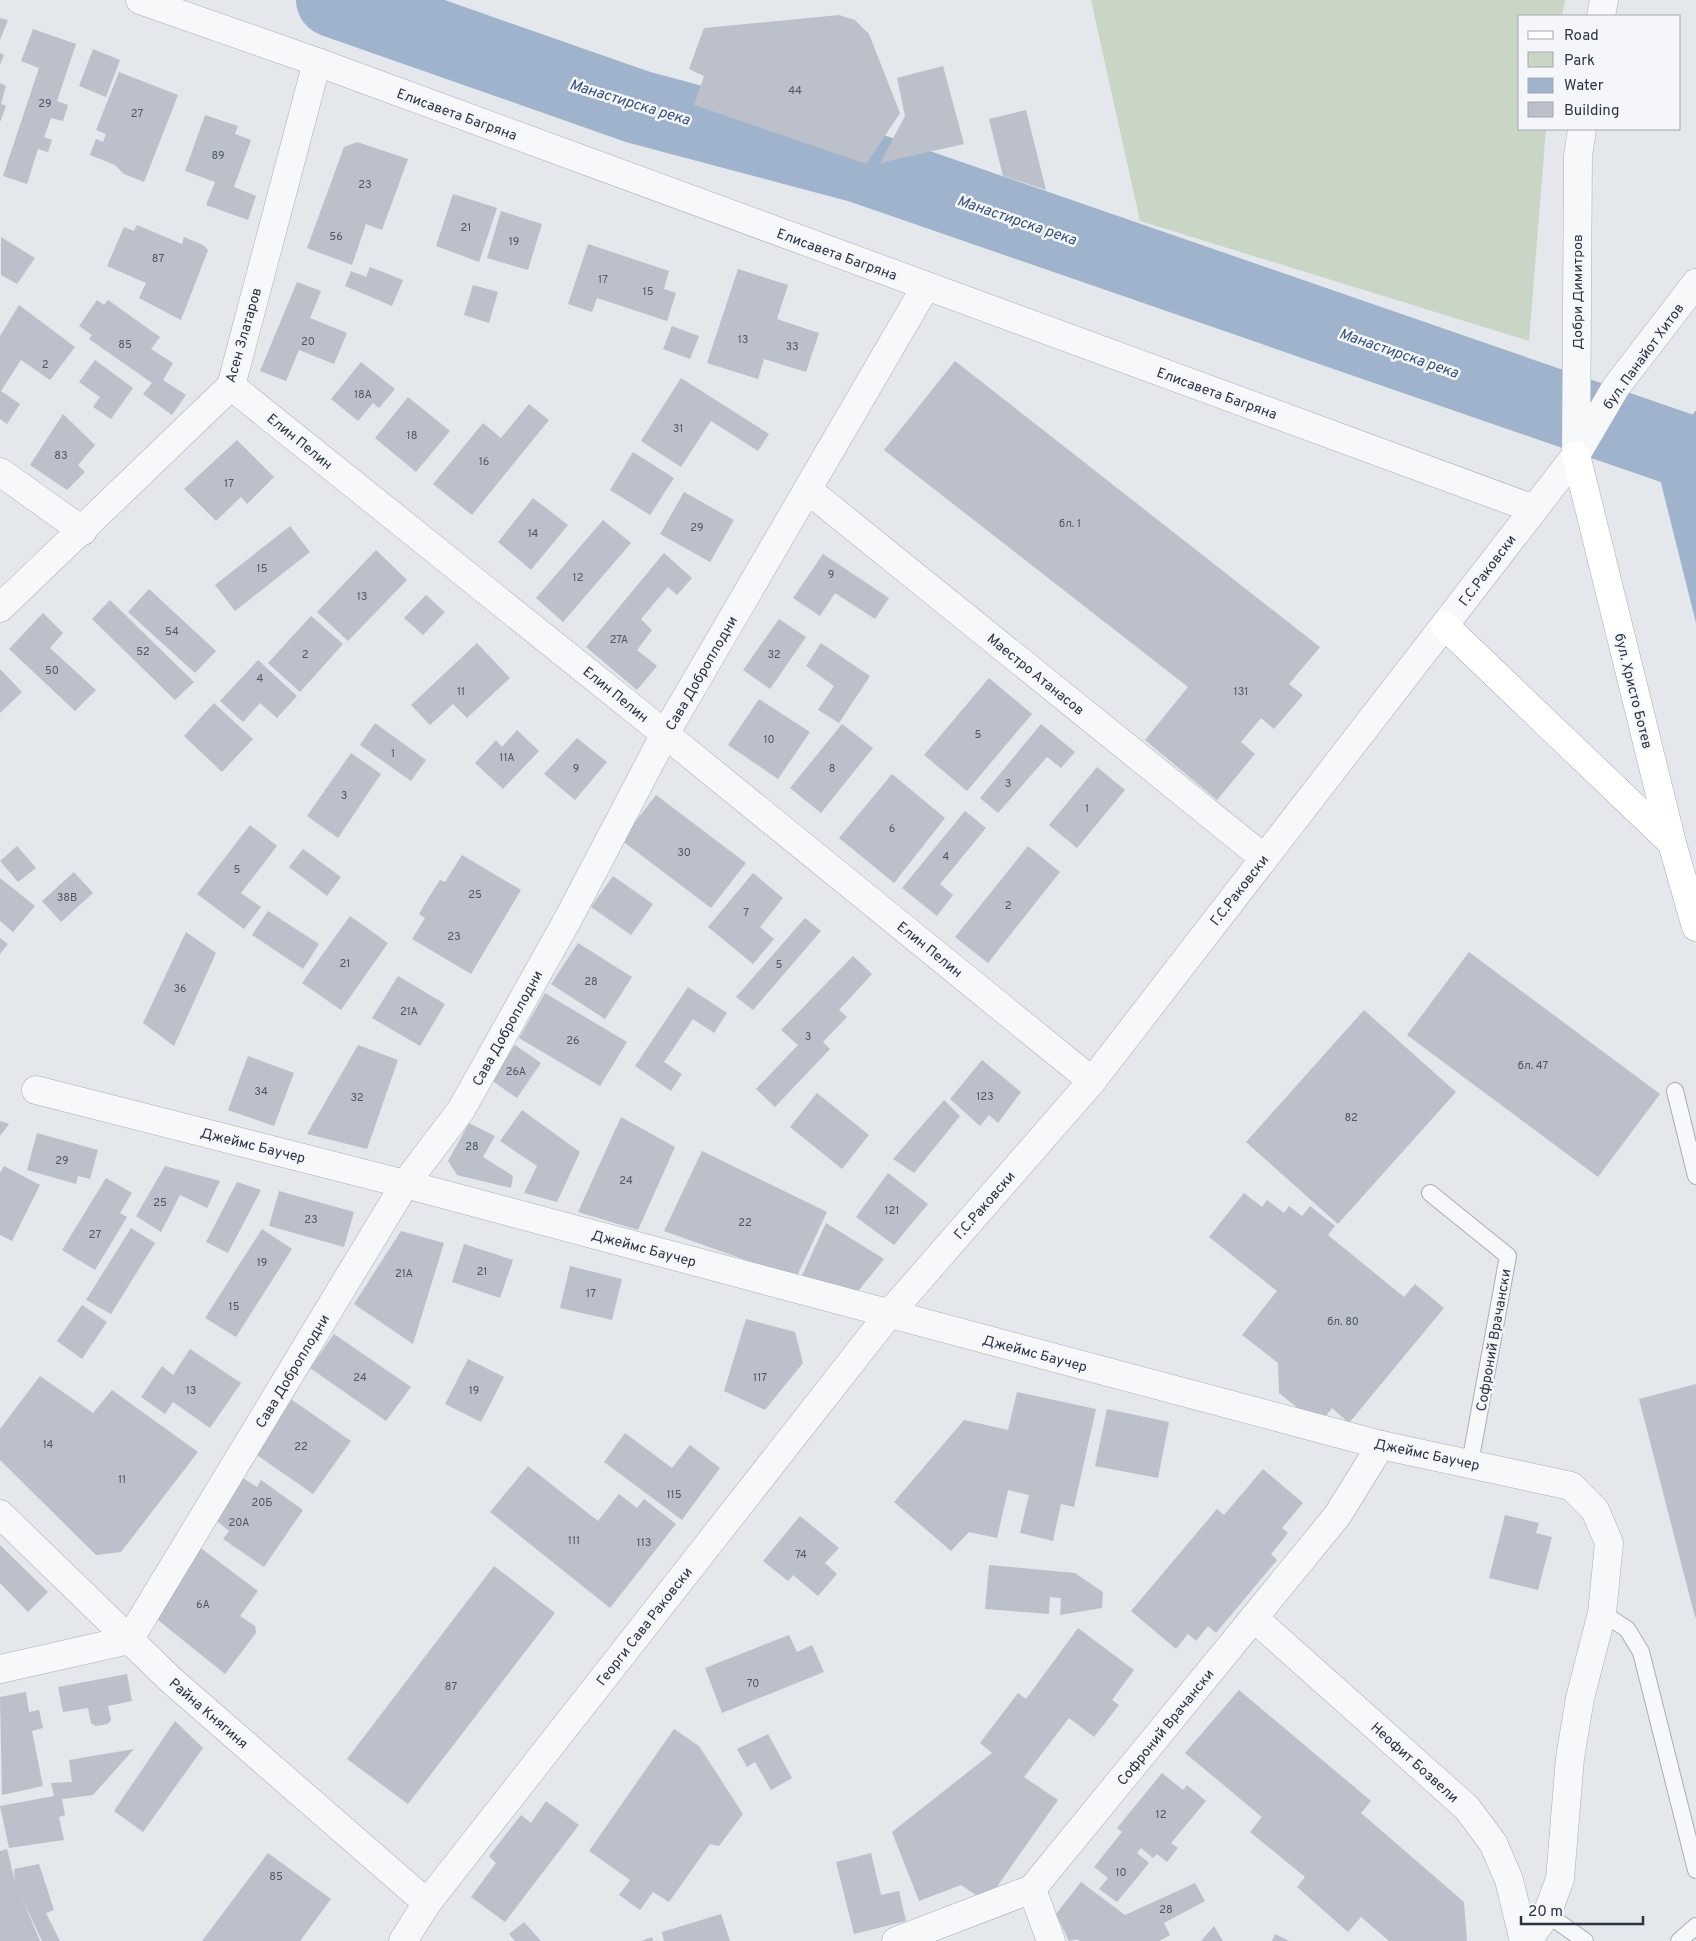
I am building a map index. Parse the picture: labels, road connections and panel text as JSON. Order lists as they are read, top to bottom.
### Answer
{
  "streets": {
    "main road": ["бул. Христо Ботев"],
    "street": [
      "Елисавета Багряна",
      "Добри Димитров",
      "Асен Златаров",
      "бул. Панайот Хитов",
      "Елин Пелин",
      "Г.С.Раковски",
      "Сава Доброплодни",
      "Маестро Атанасов",
      "Джеймс Баучер",
      "Софроний Врачански",
      "Георги Сава Раковски",
      "Райна Княгиня",
      "Неофит Бозвели"
    ]
  },
  "crossings": [
    ["Елисавета Багряна", "Асен Златаров"],
    ["Елисавета Багряна", "Г.С.Раковски"],
    ["Елисавета Багряна", "Сава Доброплодни"],
    ["Добри Димитров", "бул. Панайот Хитов"],
    ["Добри Димитров", "Г.С.Раковски"],
    ["Добри Димитров", "бул. Христо Ботев"],
    ["Асен Златаров", "Елин Пелин"],
    ["бул. Панайот Хитов", "Г.С.Раковски"],
    ["бул. Панайот Хитов", "бул. Христо Ботев"],
    ["Елин Пелин", "Г.С.Раковски"],
    ["Елин Пелин", "Сава Доброплодни"],
    ["Г.С.Раковски", "Маестро Атанасов"],
    ["Г.С.Раковски", "бул. Христо Ботев"],
    ["Г.С.Раковски", "Джеймс Баучер"],
    ["Г.С.Раковски", "Георги Сава Раковски"],
    ["Сава Доброплодни", "Маестро Атанасов"],
    ["Сава Доброплодни", "Джеймс Баучер"],
    ["Сава Доброплодни", "Райна Княгиня"],
    ["Джеймс Баучер", "Софроний Врачански"],
    ["Джеймс Баучер", "Георги Сава Раковски"],
    ["Джеймс Баучер", "Неофит Бозвели"],
    ["Софроний Врачански", "Неофит Бозвели"],
    ["Георги Сава Раковски", "Райна Княгиня"]
  ],
  "water": ["Манастирска река"],
  "house_numbers": [
    "44",
    "29",
    "27",
    "89",
    "23",
    "21",
    "56",
    "19",
    "87",
    "17",
    "15",
    "13",
    "20",
    "85",
    "33",
    "2",
    "18А",
    "31",
    "18",
    "83",
    "16",
    "17",
    "бл. 1",
    "29",
    "14",
    "15",
    "9",
    "12",
    "13",
    "54",
    "27А",
    "52",
    "2",
    "32",
    "50",
    "4",
    "11",
    "131",
    "5",
    "10",
    "1",
    "11А",
    "9",
    "8",
    "3",
    "3",
    "1",
    "6",
    "30",
    "4",
    "5",
    "25",
    "38В",
    "2",
    "7",
    "23",
    "21",
    "5",
    "28",
    "36",
    "21A",
    "3",
    "26",
    "бл. 47",
    "26А",
    "34",
    "123",
    "32",
    "82",
    "28",
    "29",
    "24",
    "25",
    "121",
    "23",
    "22",
    "27",
    "19",
    "21",
    "21А",
    "17",
    "15",
    "бл. 80",
    "24",
    "117",
    "13",
    "19",
    "14",
    "22",
    "11",
    "115",
    "20Б",
    "20А",
    "111",
    "113",
    "74",
    "6А",
    "70",
    "87",
    "12",
    "10",
    "85",
    "28"
  ],
  "legend": [
    "Road",
    "Park",
    "Water",
    "Building"
  ],
  "scale_bar": "20 m"
}
